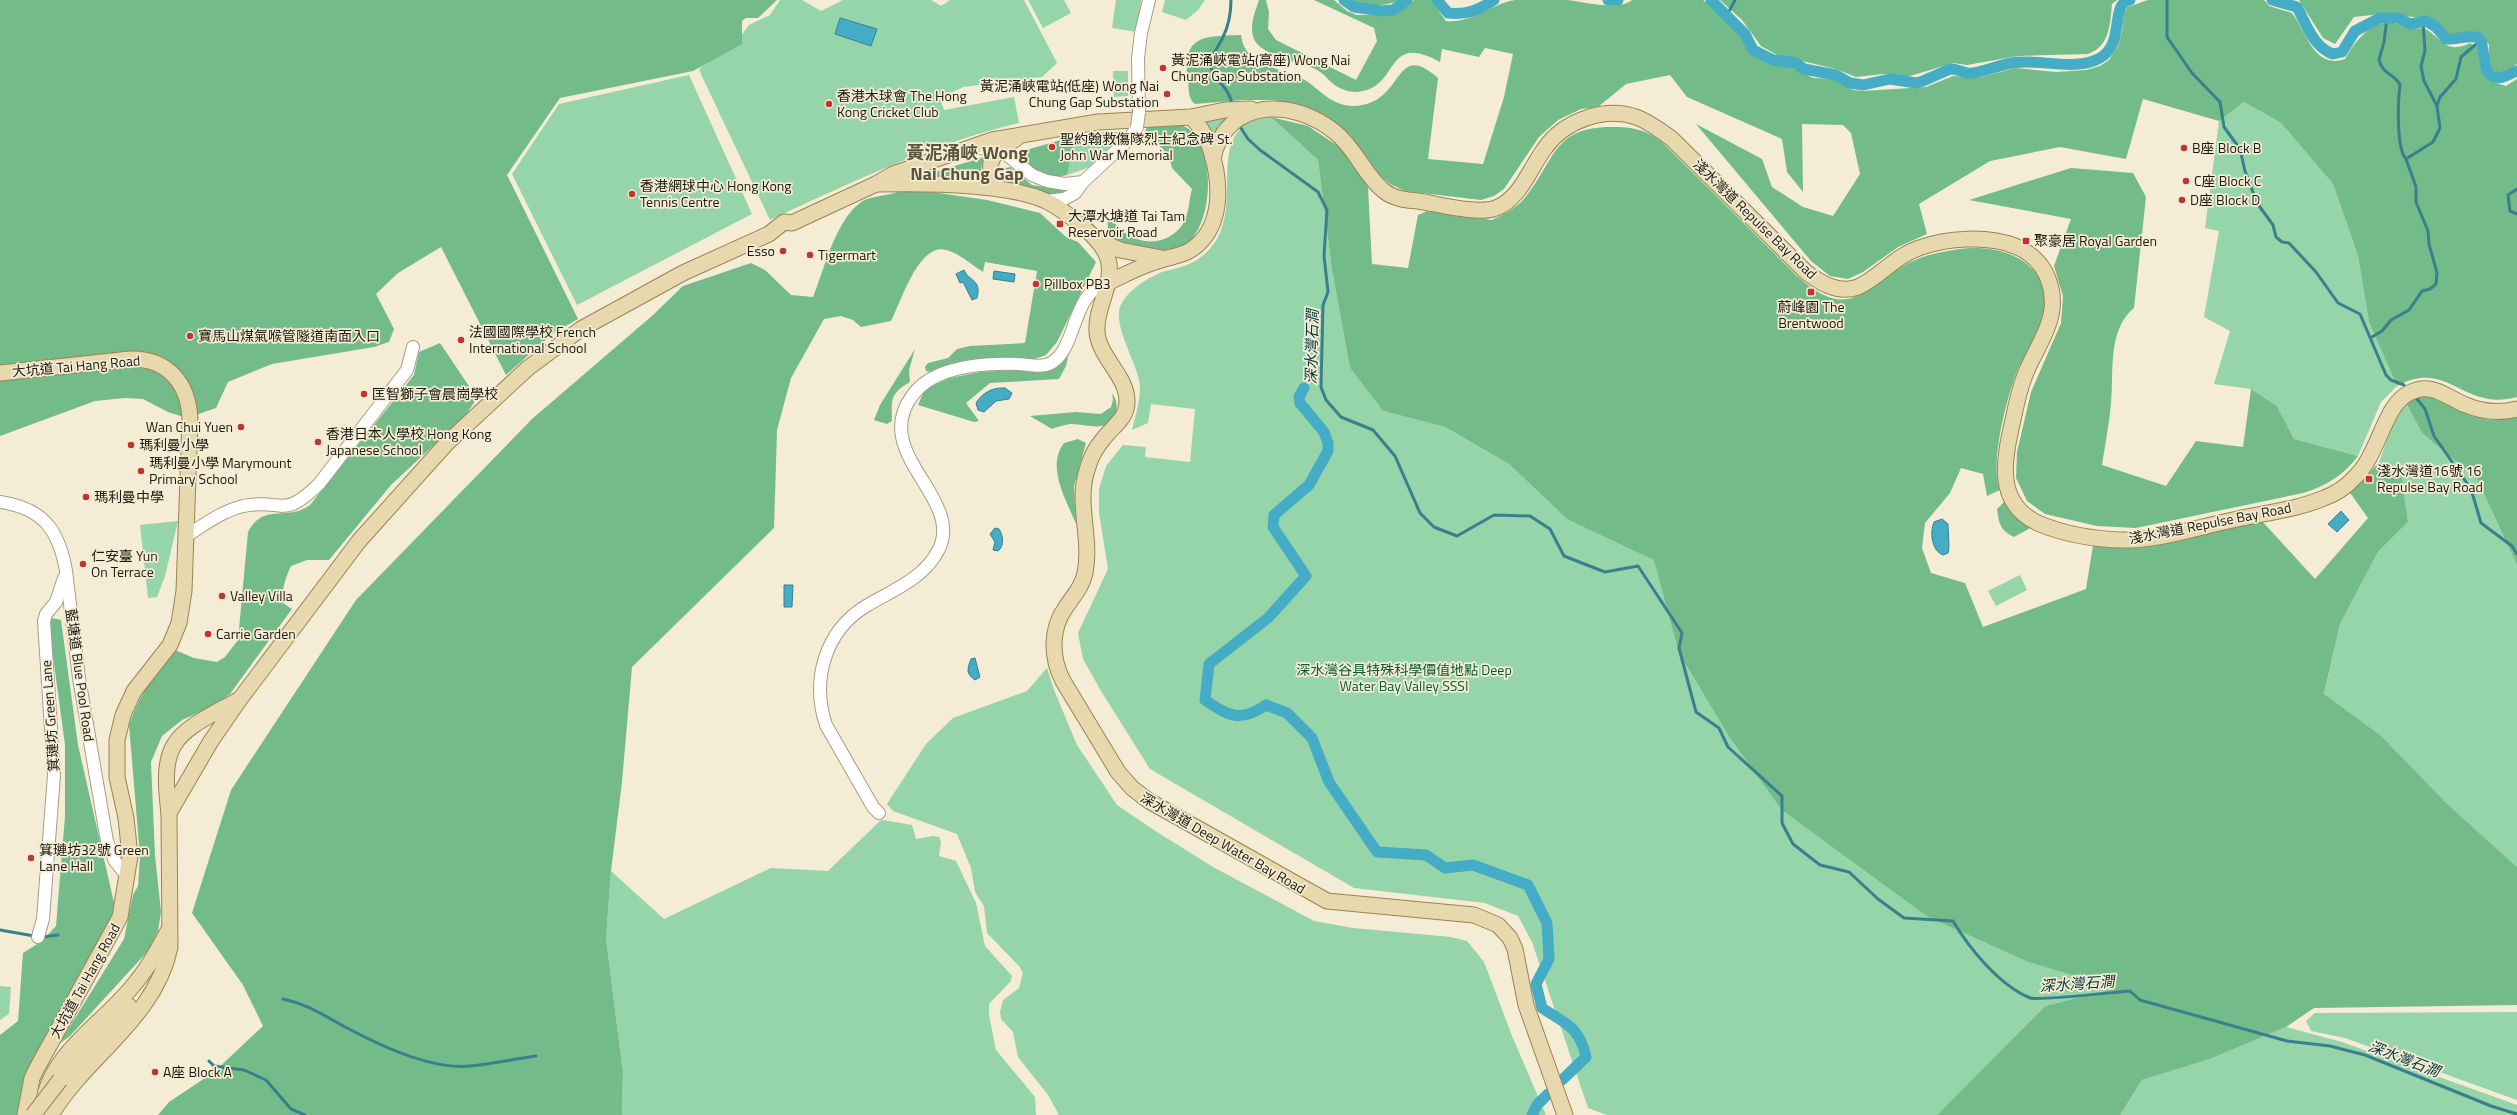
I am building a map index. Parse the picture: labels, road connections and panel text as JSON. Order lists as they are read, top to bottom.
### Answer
{
  "streets": {
    "main road": ["淺水灣道 Repulse Bay Road", "大坑道 Tai Hang Road", "深水灣道 Deep Water Bay Road"],
    "street": ["藍塘道 Blue Pool Road", "箕璉坊 Green Lane"]
  },
  "crossings": [
    ["大坑道 Tai Hang Road", "藍塘道 Blue Pool Road"],
    ["藍塘道 Blue Pool Road", "箕璉坊 Green Lane"]
  ],
  "districts": ["黃泥涌峽 Wong Nai Chung Gap"],
  "water": ["深水灣石澗"],
  "parks": ["深水灣谷具特殊科學價值地點 Deep Water Bay Valley SSSI"],
  "places": {
    "other": [
      "黃泥涌峽電站(高座) Wong Nai Chung Gap Substation",
      "黃泥涌峽電站(低座) Wong Nai Chung Gap Substation",
      "香港木球會 The Hong Kong Cricket Club",
      "聖約翰救傷隊烈士紀念碑 St. John War Memorial",
      "B座 Block B",
      "C座 Block C",
      "香港網球中心 Hong Kong Tennis Centre",
      "D座 Block D",
      "Esso",
      "Tigermart",
      "Pillbox PB3",
      "寶馬山煤氣喉管隧道南面入口",
      "法國國際學校 French International School",
      "匡智獅子會晨崗學校",
      "Wan Chui Yuen",
      "香港日本人學校 Hong Kong Japanese School",
      "瑪利曼小學",
      "瑪利曼小學 Marymount Primary School",
      "瑪利曼中學",
      "仁安臺 Yun On Terrace",
      "Valley Villa",
      "Carrie Garden",
      "箕璉坊32號 Green Lane Hall",
      "A座 Block A"
    ],
    "transit": [
      "大潭水塘道 Tai Tam Reservoir Road",
      "聚豪居 Royal Garden",
      "蔚峰園 The Brentwood",
      "淺水灣道16號 16 Repulse Bay Road"
    ]
  }
}
